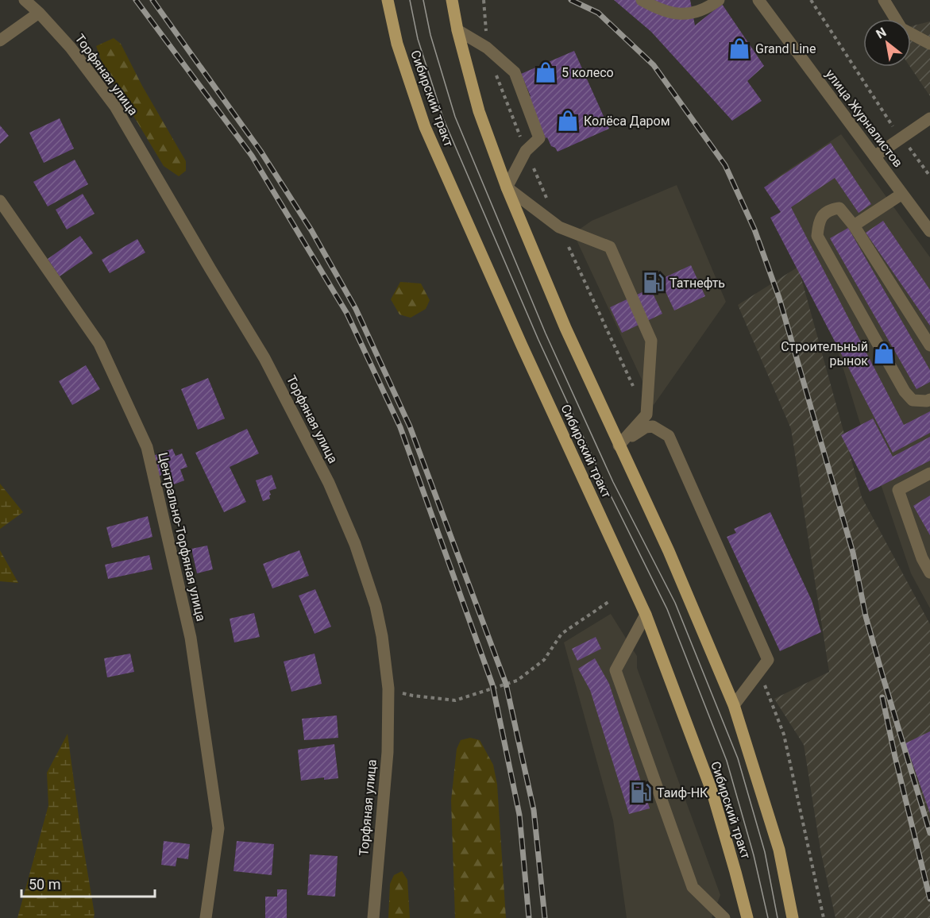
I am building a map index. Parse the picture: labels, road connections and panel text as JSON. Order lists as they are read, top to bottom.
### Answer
{
  "streets": {
    "main road": ["Сибирский тракт"],
    "street": ["Торфяная улица", "улица Журналистов", "Центрально-Торфяная улица"]
  },
  "places": {
    "shop": [
      "Grand Line",
      "5 колесо",
      "Колёса Даром",
      "Строительный рынок"
    ],
    "fuel station": ["Татнефть", "Таиф-НК"]
  },
  "scale_bar": "50 m",
  "north": "top left"
}
